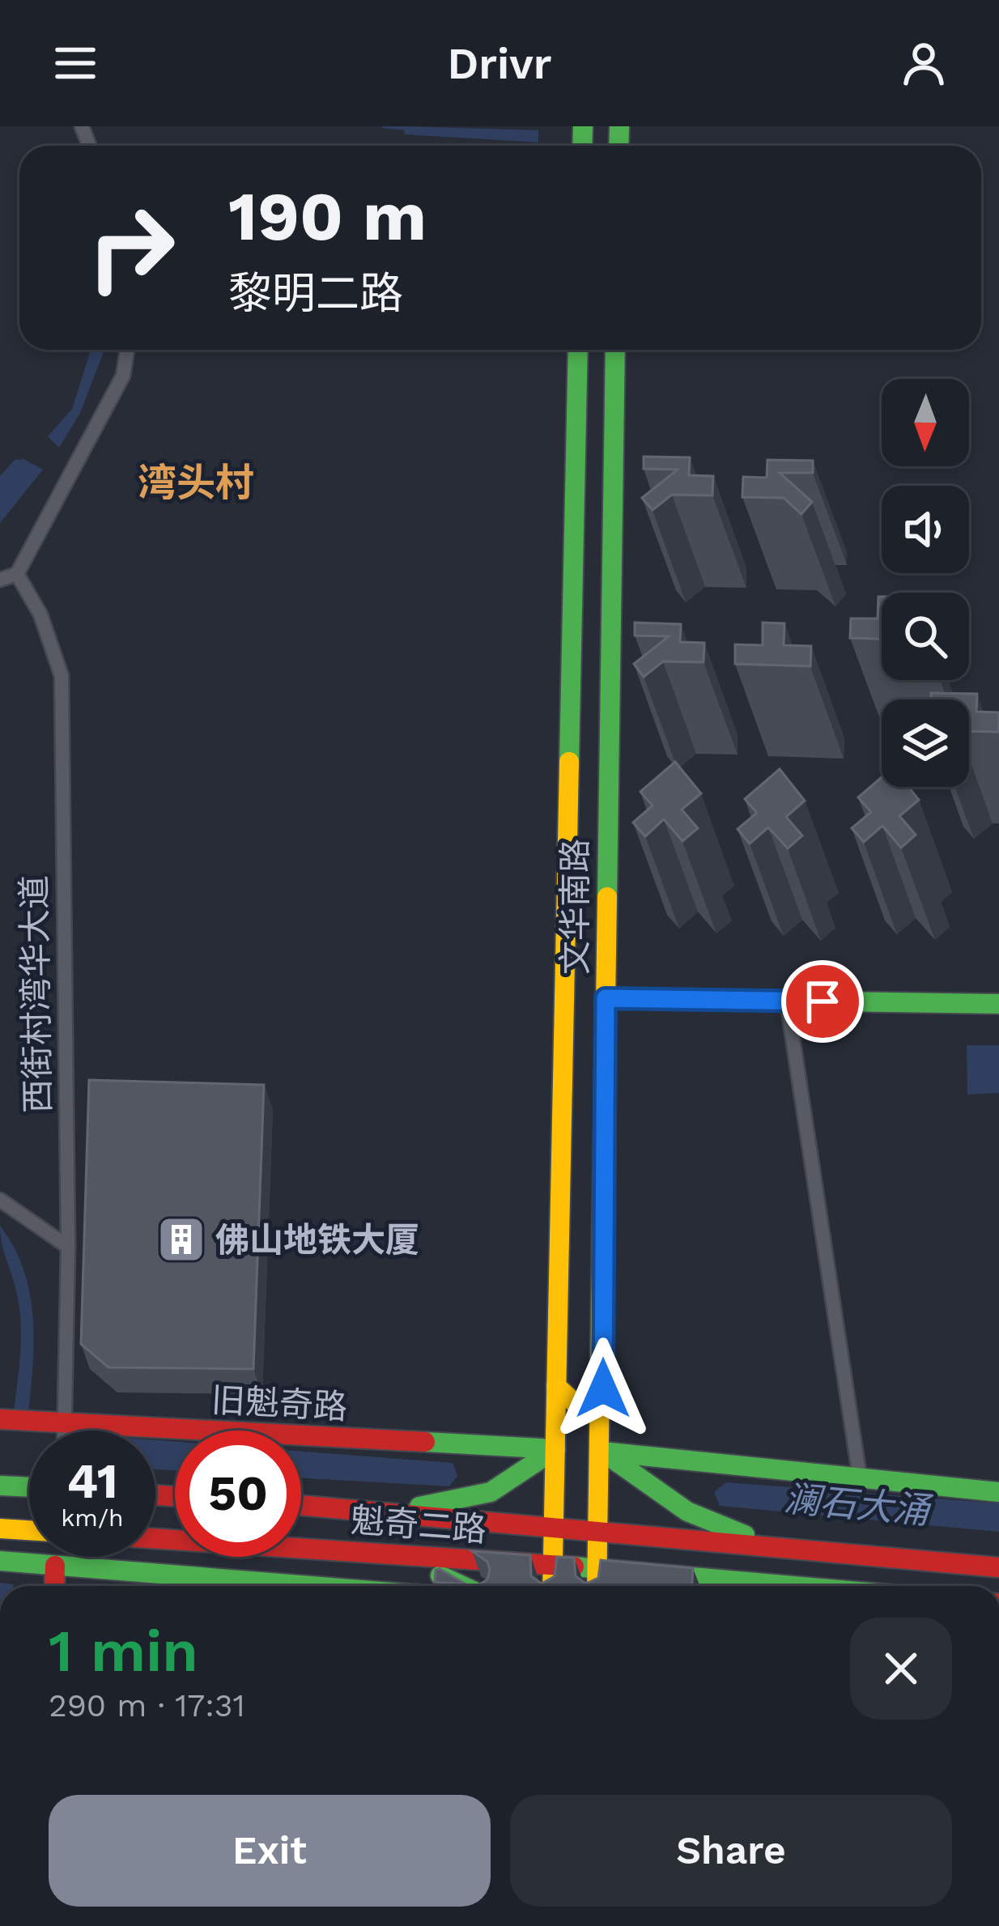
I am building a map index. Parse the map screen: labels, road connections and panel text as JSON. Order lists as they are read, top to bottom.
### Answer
{
  "streets": {
    "main road": ["文华南路", "旧魁奇路", "魁奇二路"],
    "street": ["西街村湾华大道"]
  },
  "crossings": [
    ["文华南路", "旧魁奇路"],
    ["文华南路", "魁奇二路"],
    ["西街村湾华大道", "旧魁奇路"]
  ],
  "districts": ["湾头村"],
  "water": ["澜石大涌"],
  "places": {
    "building": ["佛山地铁大厦"]
  },
  "north": "bottom",
  "page": {
    "header": "Drivr",
    "turn": ["190 m", "黎明二路"],
    "speed": "41 km/h",
    "limit": "50",
    "heading": ["1 min", "290 m · 17:31"],
    "buttons": ["Exit", "Share"]
  }
}
